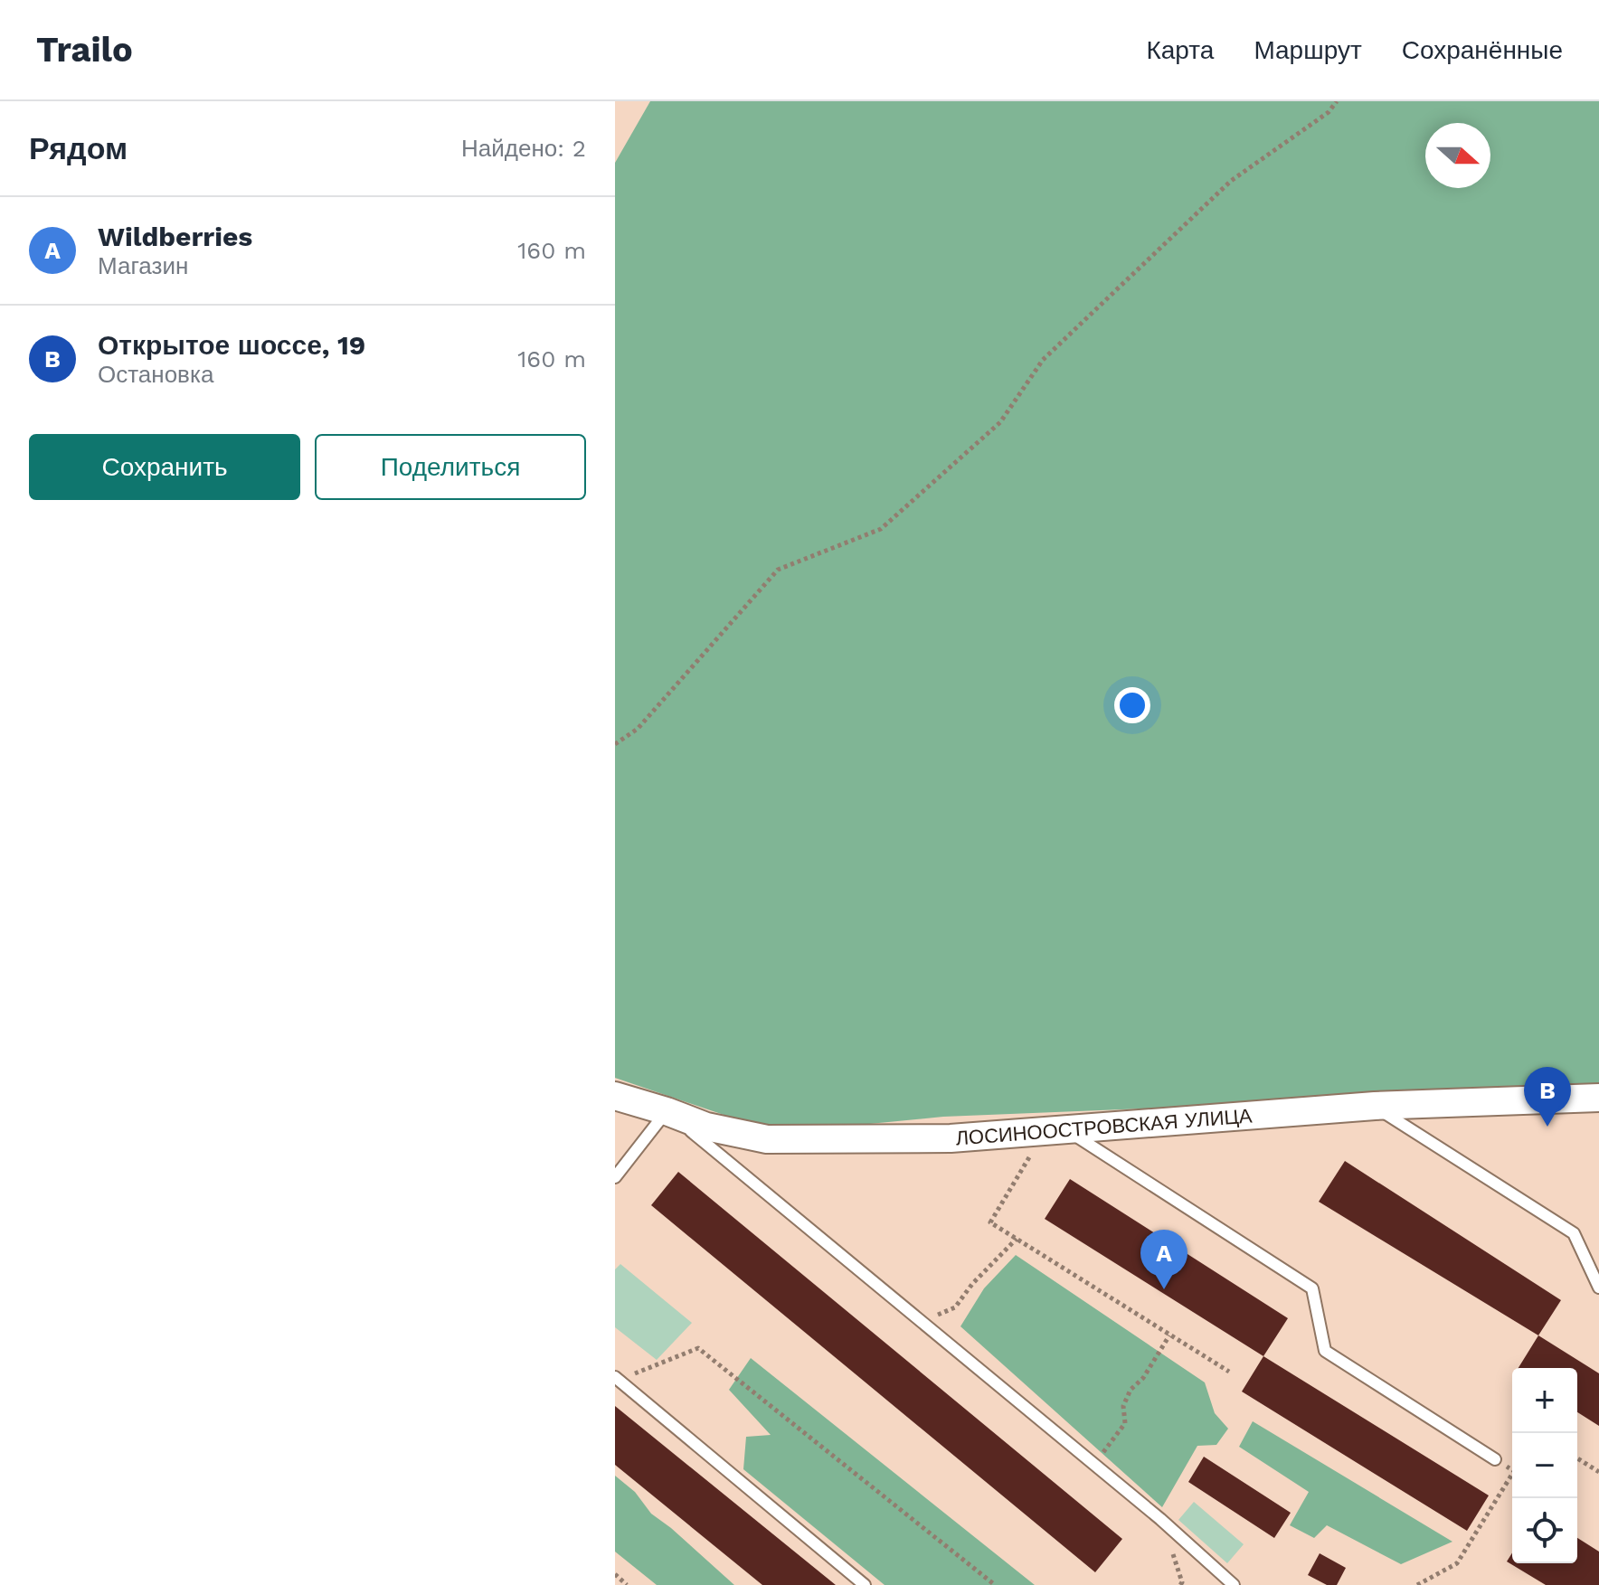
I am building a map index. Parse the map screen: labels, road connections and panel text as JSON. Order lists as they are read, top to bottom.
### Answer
{
  "streets": {
    "street": ["ЛОСИНООСТРОВСКАЯ УЛИЦА"]
  },
  "north": "right",
  "page": {
    "header": "Trailo",
    "nav": ["Карта", "Маршрут", "Сохранённые"],
    "heading": ["Рядом", "Найдено: 2"],
    "list": [
      {
        "mark": "A",
        "name": "Wildberries",
        "note": "Магазин",
        "value": "160 m"
      },
      {
        "mark": "B",
        "name": "Открытое шоссе, 19",
        "note": "Остановка",
        "value": "160 m"
      }
    ],
    "buttons": ["Сохранить", "Поделиться"],
    "pins": ["B", "A"],
    "map_buttons": ["+", "−"]
  }
}
